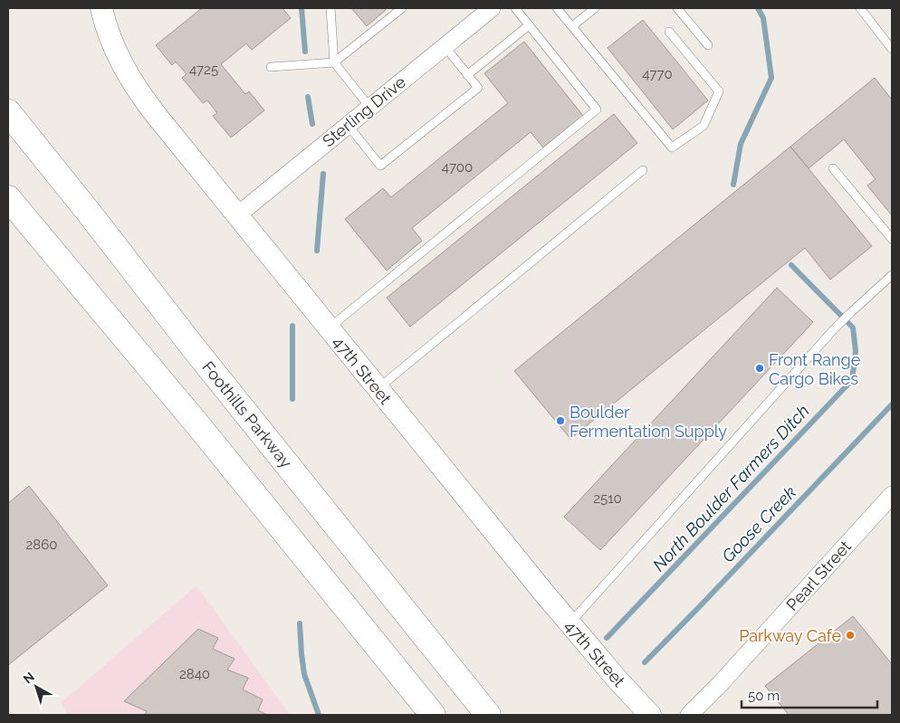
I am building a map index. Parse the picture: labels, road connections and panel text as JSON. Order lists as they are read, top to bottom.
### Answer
{
  "streets": {
    "highway": ["Foothills Parkway"],
    "street": ["Sterling Drive", "47th Street", "Pearl Street"]
  },
  "crossings": [
    ["Sterling Drive", "47th Street"]
  ],
  "water": ["North Boulder Farmers Ditch", "Goose Creek"],
  "places": ["Front Range Cargo Bikes", "Boulder Fermentation Supply", "Parkway Cafe"],
  "house_numbers": [
    "4725",
    "4770",
    "4700",
    "2510",
    "2860",
    "2840"
  ],
  "scale_bar": "50 m",
  "north": "top left"
}
